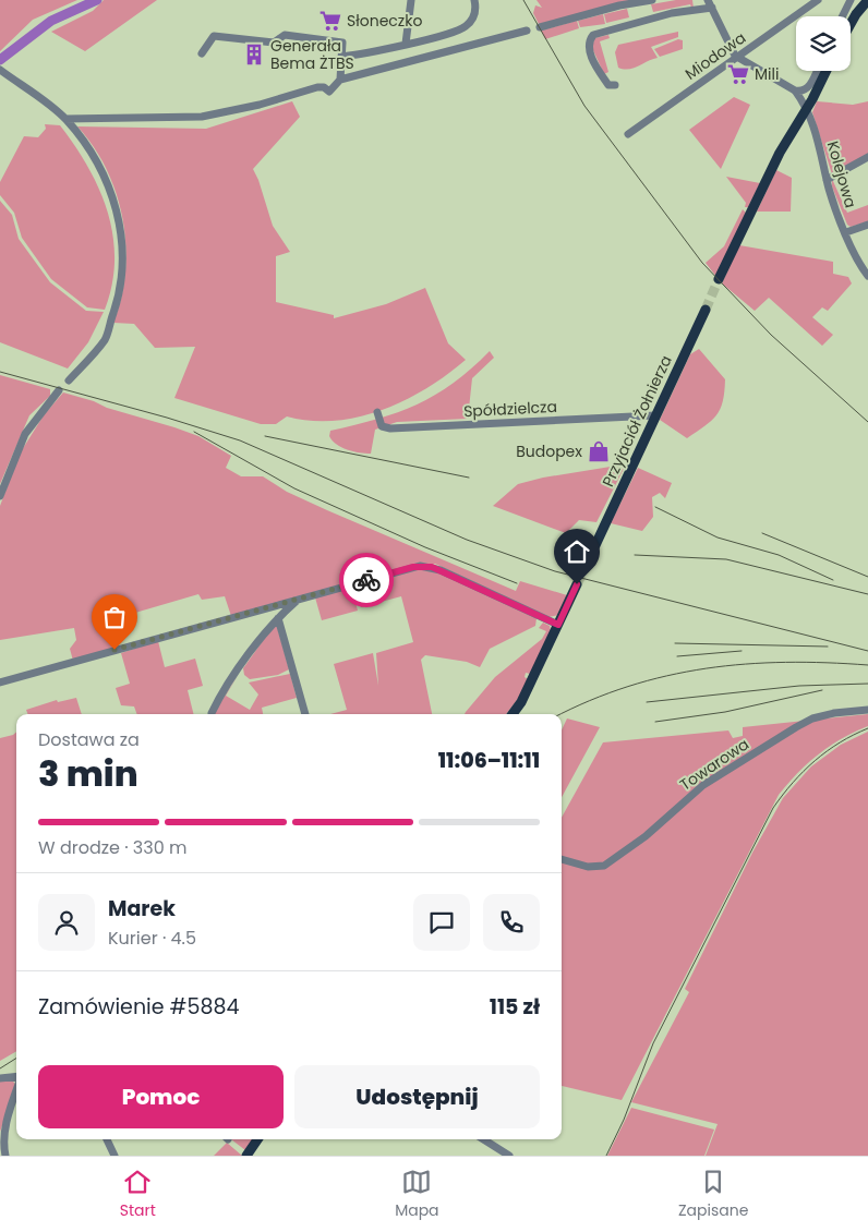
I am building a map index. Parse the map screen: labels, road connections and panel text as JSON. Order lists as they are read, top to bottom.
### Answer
{
  "streets": {
    "main road": ["Przyjaciół Żołnierza"],
    "street": [
      "Miodowa",
      "Kolejowa",
      "Spółdzielcza",
      "Towarowa"
    ]
  },
  "crossings": [
    ["Spółdzielcza", "Przyjaciół Żołnierza"]
  ],
  "places": {
    "supermarket": ["Słoneczko", "Mili"],
    "building": ["Generała Bema ŻTBS"],
    "shop": ["Budopex"]
  },
  "page": {
    "heading": ["3 min", "Dostawa za", "11:06–11:11"],
    "panel": [
      "Marek",
      "Kurier · 4.5",
      "Zamówienie #5884",
      "115 zł"
    ],
    "bar": "W drodze · 330 m",
    "buttons": ["Pomoc", "Udostępnij"],
    "tabs": ["Start", "Mapa", "Zapisane"]
  }
}
